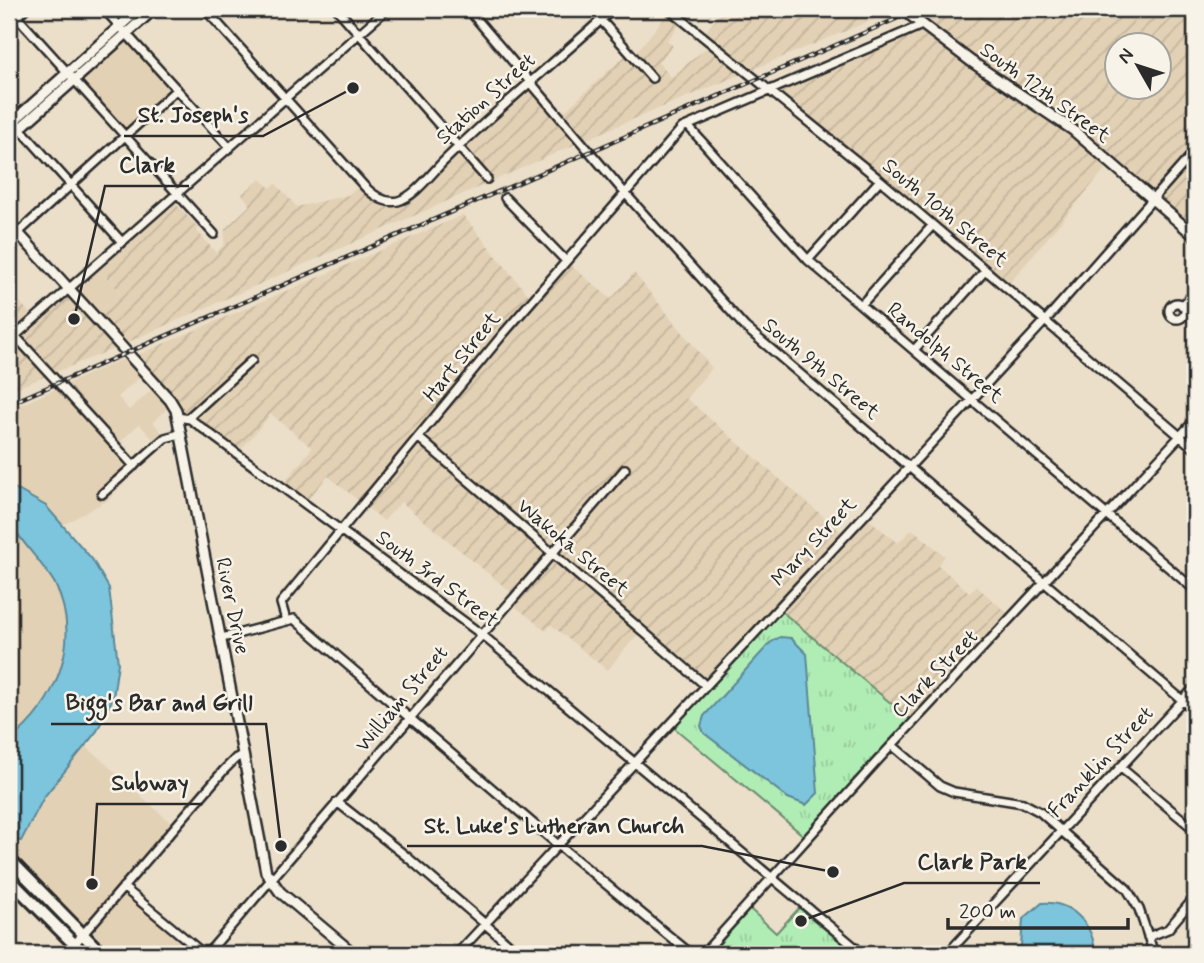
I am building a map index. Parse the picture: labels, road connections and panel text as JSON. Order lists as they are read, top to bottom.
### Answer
{
  "streets": {
    "street": [
      "South 12th Street",
      "Station Street",
      "South 10th Street",
      "Randolph Street",
      "Hart Street",
      "South 9th Street",
      "Mary Street",
      "Wakoka Street",
      "South 3rd Street",
      "River Drive",
      "Clark Street",
      "William Street",
      "Franklin Street"
    ]
  },
  "crossings": [
    ["South 12th Street", "Hart Street"],
    ["South 12th Street", "Mary Street"],
    ["Station Street", "South 9th Street"],
    ["South 10th Street", "Hart Street"],
    ["South 10th Street", "Mary Street"],
    ["South 10th Street", "Clark Street"],
    ["Randolph Street", "Hart Street"],
    ["Randolph Street", "Mary Street"],
    ["Randolph Street", "Clark Street"],
    ["Hart Street", "South 9th Street"],
    ["Hart Street", "Wakoka Street"],
    ["Hart Street", "South 3rd Street"],
    ["South 9th Street", "Mary Street"],
    ["South 9th Street", "Clark Street"],
    ["South 9th Street", "Franklin Street"],
    ["Mary Street", "Wakoka Street"],
    ["Mary Street", "South 3rd Street"],
    ["Wakoka Street", "William Street"],
    ["South 3rd Street", "Clark Street"],
    ["South 3rd Street", "William Street"],
    ["River Drive", "William Street"]
  ],
  "places": [
    "St. Joseph's",
    "Clark",
    "Bigg's Bar and Grill",
    "St. Luke's Lutheran Church",
    "Subway",
    "Clark Park"
  ],
  "scale_bar": "200 m",
  "north": "top left"
}
